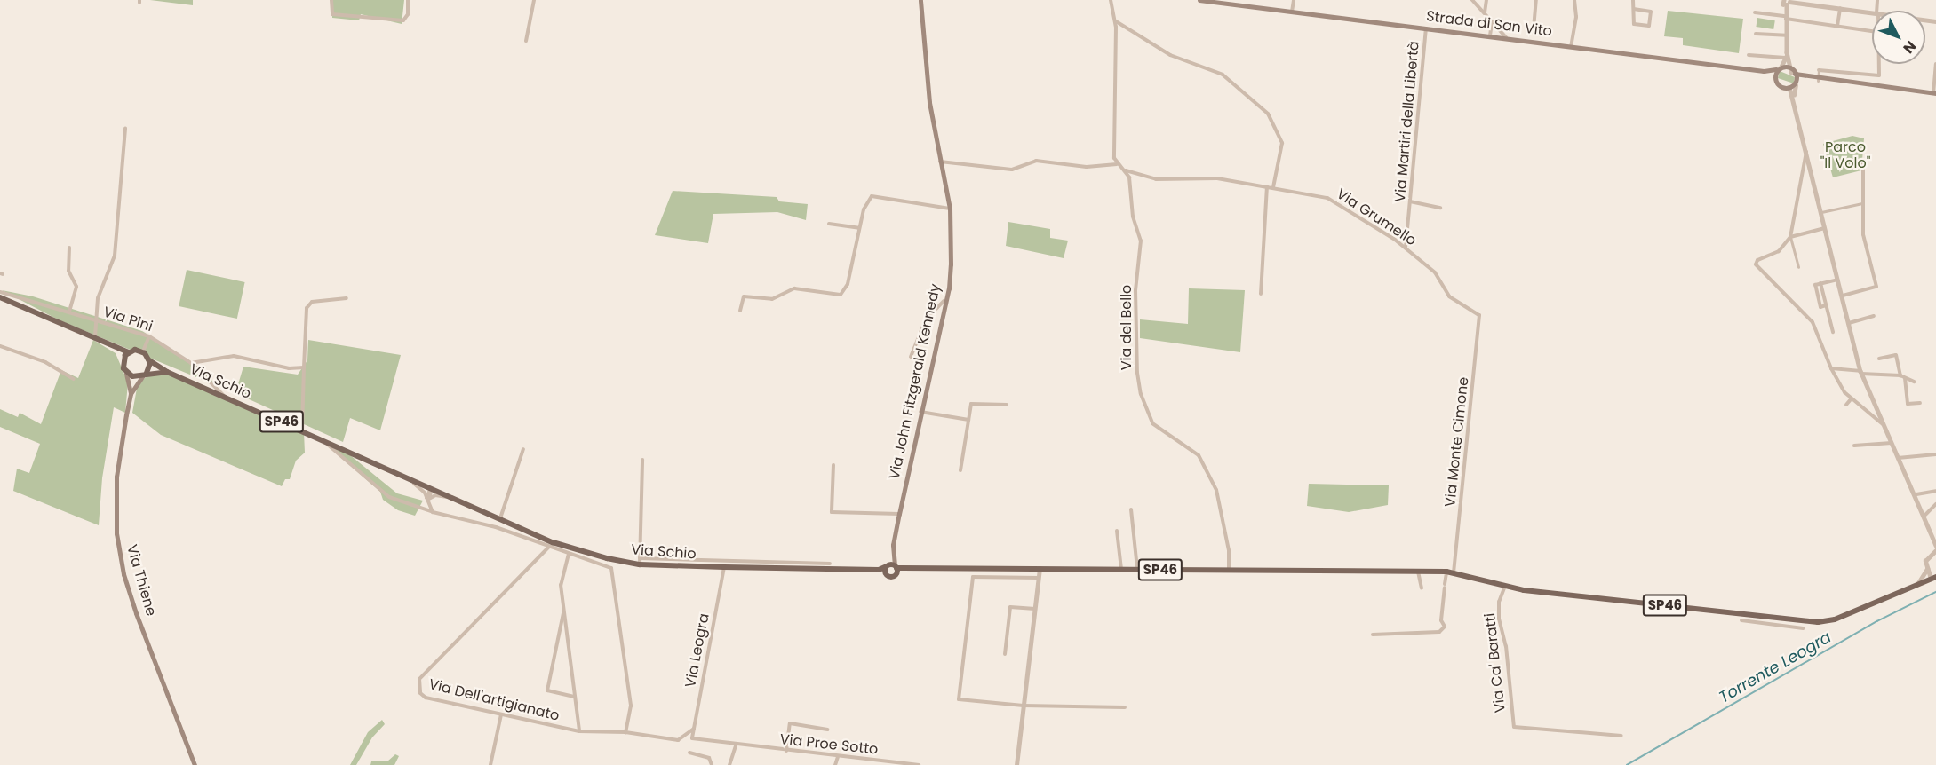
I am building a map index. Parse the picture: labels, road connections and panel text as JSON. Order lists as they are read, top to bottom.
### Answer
{
  "streets": {
    "main road": [
      "Strada di San Vito",
      "Via Schio",
      "Via John Fitzgerald Kennedy",
      "SP46",
      "Via Thiene"
    ],
    "street": [
      "Via Martiri della Libertà",
      "Via Grumello",
      "Via Pini",
      "Via del Bello",
      "Via Monte Cimone",
      "Via Leogra",
      "Via Ca' Baratti",
      "Via Dell'artigianato",
      "Via Proe Sotto"
    ]
  },
  "crossings": [
    ["Strada di San Vito", "Via Martiri della Libertà"],
    ["Via Martiri della Libertà", "Via Grumello"],
    ["Via Grumello", "Via del Bello"],
    ["Via Grumello", "Via Monte Cimone"],
    ["Via Pini", "Via Schio"],
    ["Via del Bello", "SP46"],
    ["Via Schio", "Via John Fitzgerald Kennedy"],
    ["Via Schio", "SP46"],
    ["Via Schio", "Via Leogra"],
    ["Via Schio", "Via Dell'artigianato"],
    ["Via John Fitzgerald Kennedy", "SP46"],
    ["SP46", "Via Monte Cimone"],
    ["SP46", "Via Thiene"],
    ["SP46", "Via Ca' Baratti"],
    ["Via Leogra", "Via Dell'artigianato"],
    ["Via Leogra", "Via Proe Sotto"]
  ],
  "water": ["Torrente Leogra"],
  "parks": ["Parco \"Il Volo\""],
  "north": "bottom right"
}
